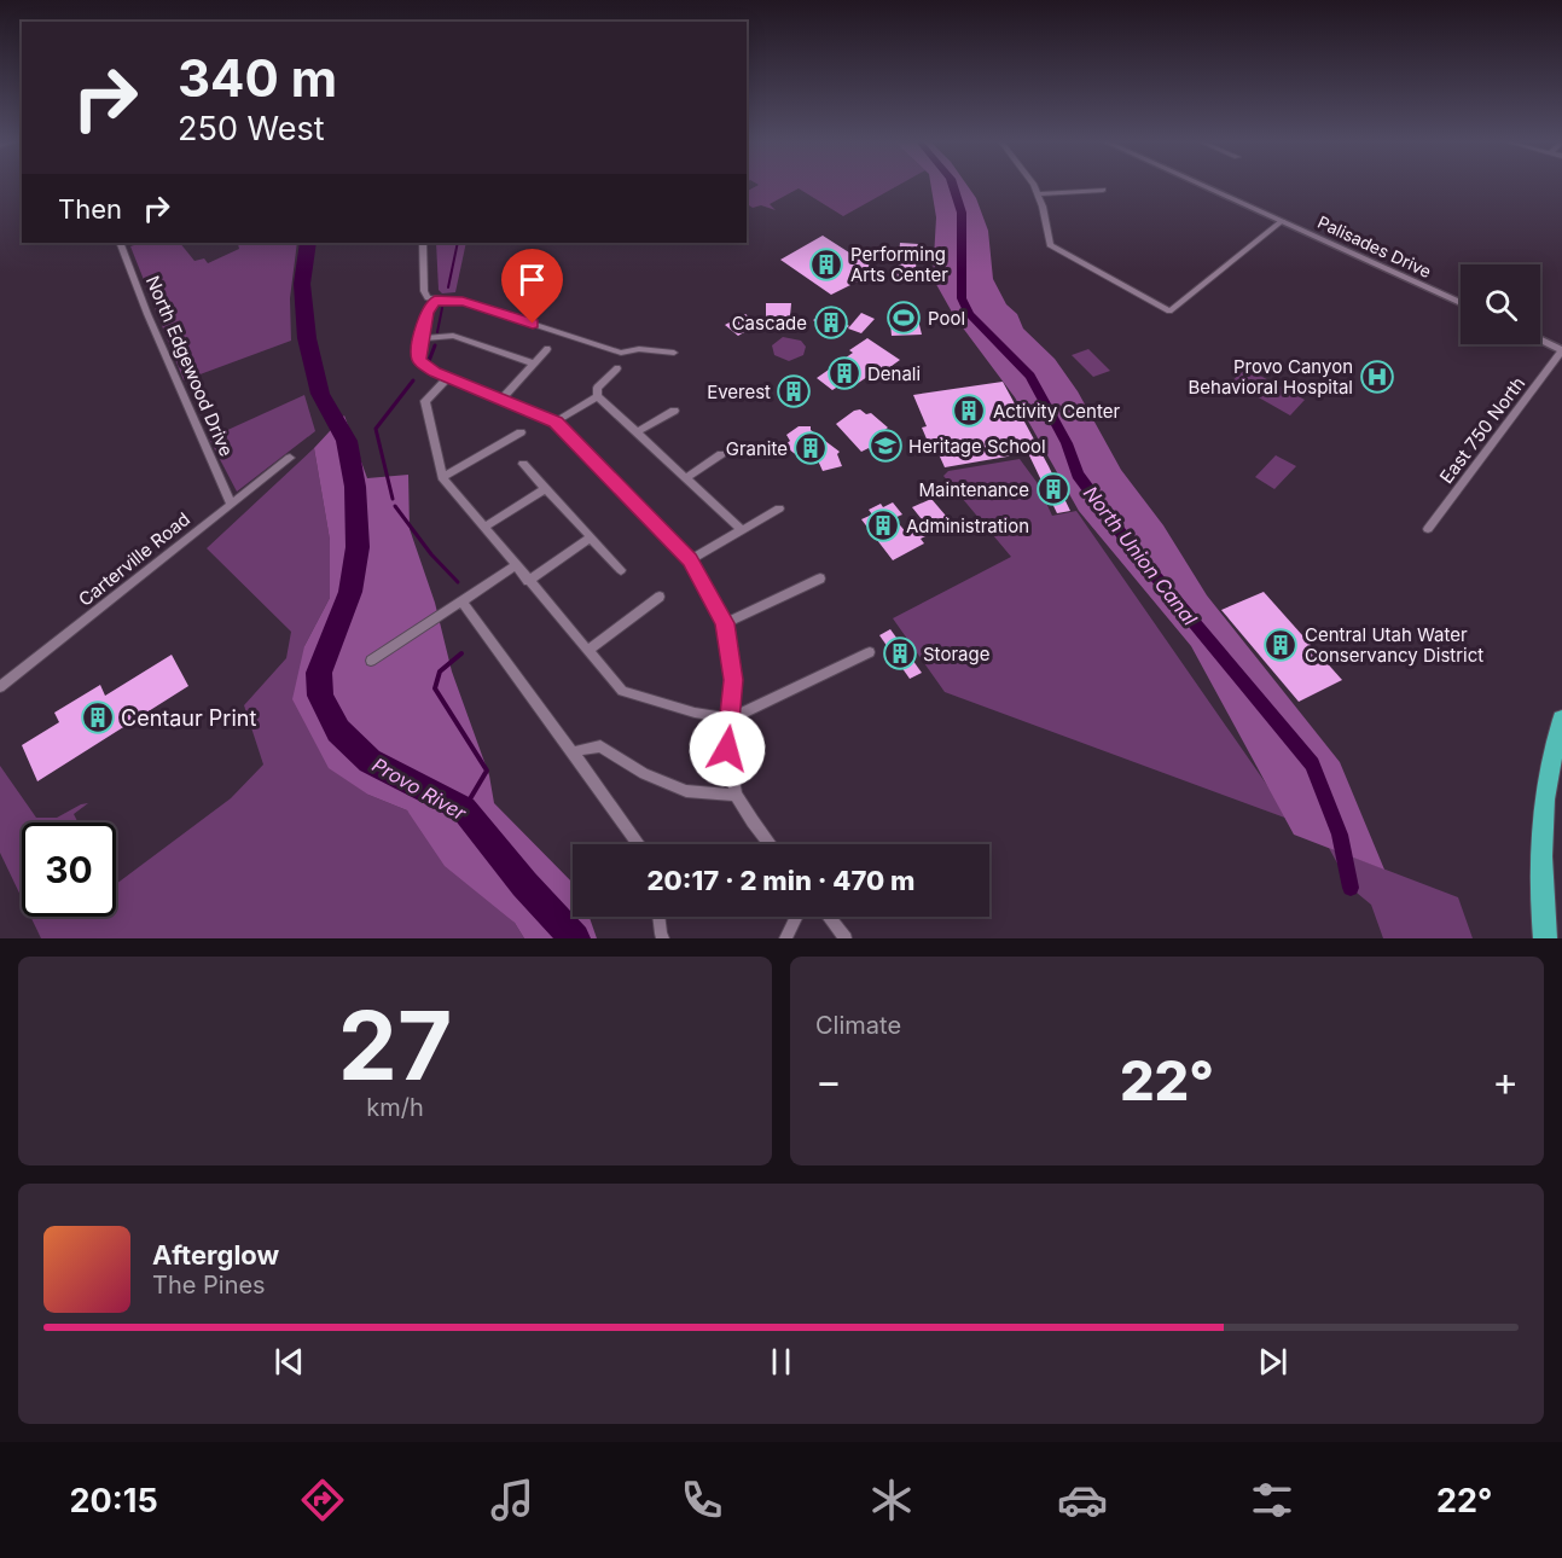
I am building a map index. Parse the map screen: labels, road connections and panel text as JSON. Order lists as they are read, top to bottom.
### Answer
{
  "streets": {
    "street": [
      "Palisades Drive",
      "North Edgewood Drive",
      "East 750 North",
      "Carterville Road"
    ]
  },
  "crossings": [
    ["North Edgewood Drive", "Carterville Road"]
  ],
  "water": ["North Union Canal", "Provo River"],
  "places": {
    "building": [
      "Performing Arts Center",
      "Cascade",
      "Denali",
      "Everest",
      "Activity Center",
      "Granite",
      "Maintenance",
      "Administration",
      "Central Utah Water Conservancy District",
      "Storage",
      "Centaur Print"
    ],
    "sports": ["Pool"],
    "hospital": ["Provo Canyon Behavioral Hospital"],
    "school or university": ["Heritage School"]
  },
  "page": {
    "turn": ["340 m", "250 West"],
    "then": "Then",
    "limit": "30",
    "trip": "20:17 · 2 min · 470 m",
    "tile": [
      ["27", "km/h"],
      "Climate"
    ],
    "heat": ["−", "22°", "+"],
    "song": ["Afterglow", "The Pines"],
    "tabs": ["20:15", "22°"]
  }
}
